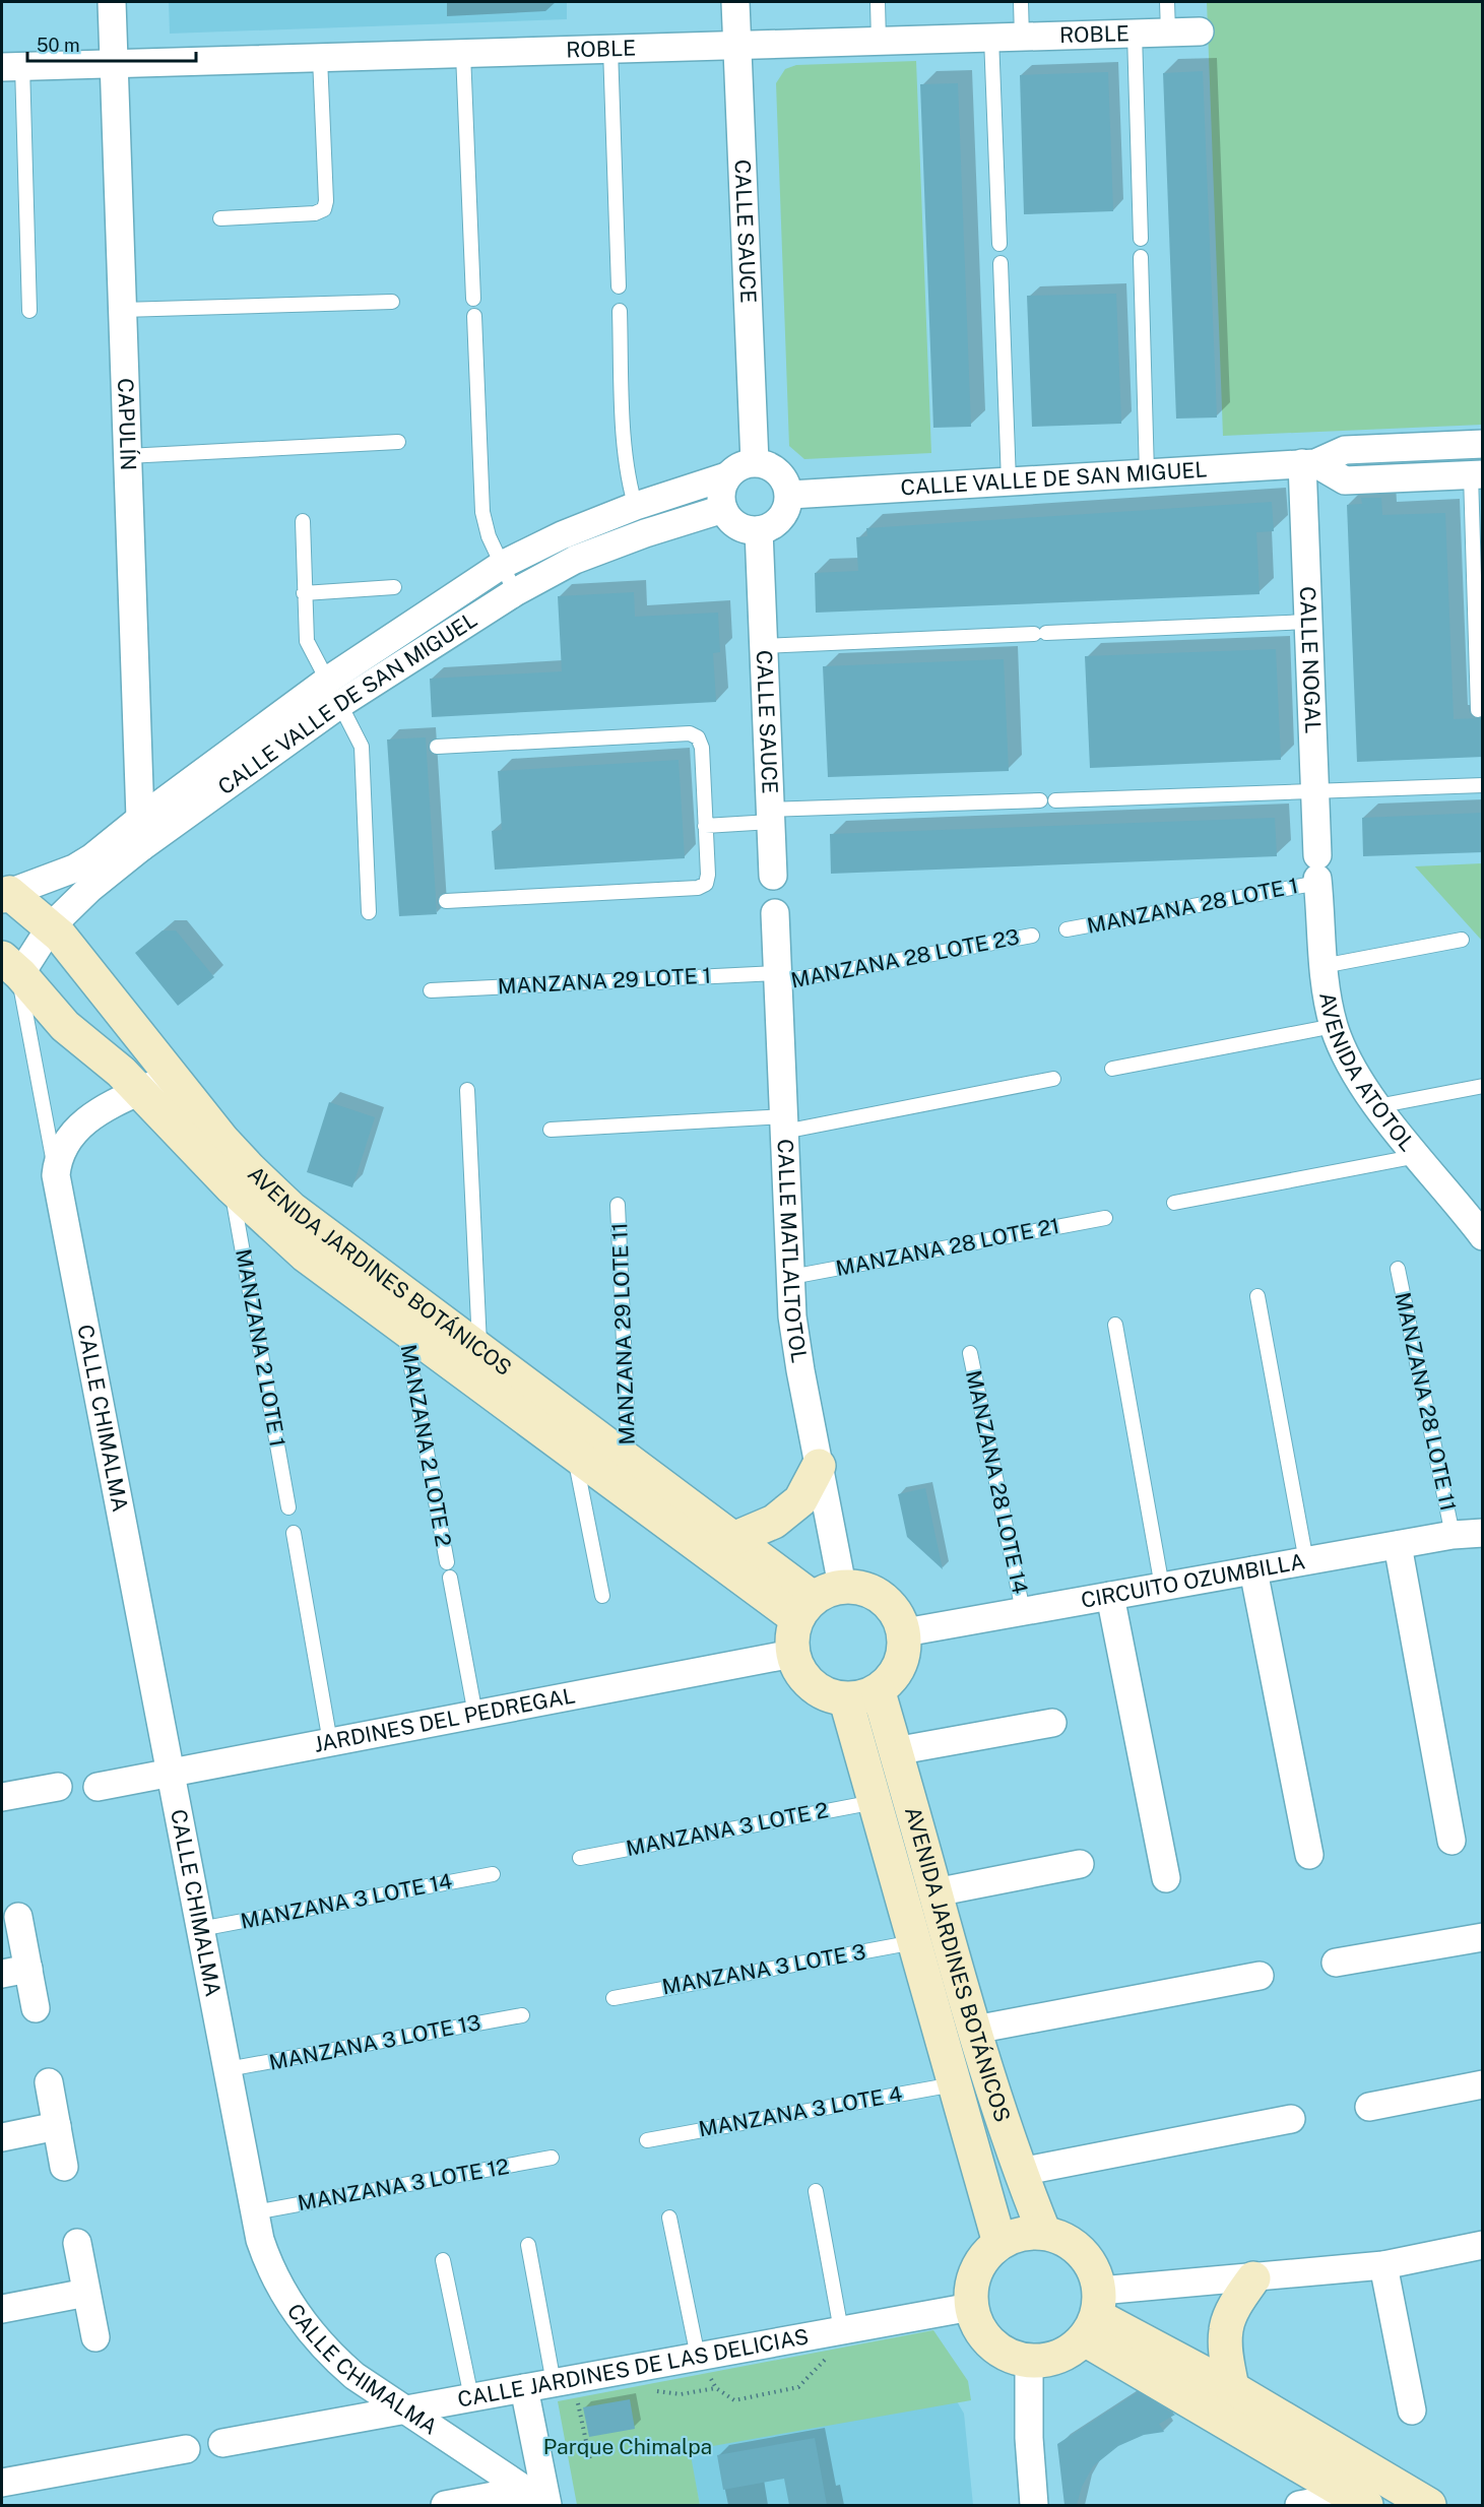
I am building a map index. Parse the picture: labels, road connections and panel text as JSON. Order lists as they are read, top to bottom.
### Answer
{
  "streets": {
    "street": [
      "ROBLE",
      "CALLE SAUCE",
      "CAPULÍN",
      "CALLE VALLE DE SAN MIGUEL",
      "CALLE NOGAL",
      "AVENIDA ATOTOL",
      "CALLE MATLALTOTOL",
      "AVENIDA JARDINES BOTÁNICOS",
      "CALLE CHIMALMA",
      "CIRCUITO OZUMBILLA",
      "JARDINES DEL PEDREGAL",
      "CALLE JARDINES DE LAS DELICIAS"
    ],
    "lane": [
      "MANZANA 28 LOTE 1",
      "MANZANA 28 LOTE 23",
      "MANZANA 29 LOTE 1",
      "MANZANA 28 LOTE 21",
      "MANZANA 29 LOTE 11",
      "MANZANA 2 LOTE 1",
      "MANZANA 28 LOTE 11",
      "MANZANA 2 LOTE 2",
      "MANZANA 28 LOTE 14",
      "MANZANA 3 LOTE 2",
      "MANZANA 3 LOTE 14",
      "MANZANA 3 LOTE 3",
      "MANZANA 3 LOTE 13",
      "MANZANA 3 LOTE 4",
      "MANZANA 3 LOTE 12"
    ]
  },
  "crossings": [
    ["ROBLE", "CALLE SAUCE"],
    ["ROBLE", "CAPULÍN"],
    ["CALLE SAUCE", "CALLE VALLE DE SAN MIGUEL"],
    ["CAPULÍN", "CALLE VALLE DE SAN MIGUEL"],
    ["CALLE VALLE DE SAN MIGUEL", "CALLE NOGAL"],
    ["CALLE VALLE DE SAN MIGUEL", "AVENIDA JARDINES BOTÁNICOS"],
    ["CALLE VALLE DE SAN MIGUEL", "CALLE CHIMALMA"],
    ["CALLE NOGAL", "MANZANA 28 LOTE 1"],
    ["CALLE NOGAL", "AVENIDA ATOTOL"],
    ["MANZANA 28 LOTE 1", "AVENIDA ATOTOL"],
    ["MANZANA 28 LOTE 23", "MANZANA 29 LOTE 1"],
    ["MANZANA 28 LOTE 23", "CALLE MATLALTOTOL"],
    ["MANZANA 29 LOTE 1", "CALLE MATLALTOTOL"],
    ["MANZANA 28 LOTE 21", "CALLE MATLALTOTOL"],
    ["CALLE MATLALTOTOL", "AVENIDA JARDINES BOTÁNICOS"],
    ["CALLE MATLALTOTOL", "CIRCUITO OZUMBILLA"],
    ["CALLE MATLALTOTOL", "JARDINES DEL PEDREGAL"],
    ["AVENIDA JARDINES BOTÁNICOS", "MANZANA 29 LOTE 11"],
    ["AVENIDA JARDINES BOTÁNICOS", "MANZANA 2 LOTE 1"],
    ["AVENIDA JARDINES BOTÁNICOS", "CALLE CHIMALMA"],
    ["AVENIDA JARDINES BOTÁNICOS", "MANZANA 2 LOTE 2"],
    ["AVENIDA JARDINES BOTÁNICOS", "CIRCUITO OZUMBILLA"],
    ["AVENIDA JARDINES BOTÁNICOS", "JARDINES DEL PEDREGAL"],
    ["AVENIDA JARDINES BOTÁNICOS", "MANZANA 3 LOTE 2"],
    ["AVENIDA JARDINES BOTÁNICOS", "MANZANA 3 LOTE 3"],
    ["AVENIDA JARDINES BOTÁNICOS", "MANZANA 3 LOTE 4"],
    ["AVENIDA JARDINES BOTÁNICOS", "CALLE JARDINES DE LAS DELICIAS"],
    ["MANZANA 28 LOTE 11", "CIRCUITO OZUMBILLA"],
    ["CALLE CHIMALMA", "JARDINES DEL PEDREGAL"],
    ["CALLE CHIMALMA", "MANZANA 3 LOTE 14"],
    ["CALLE CHIMALMA", "MANZANA 3 LOTE 13"],
    ["CALLE CHIMALMA", "MANZANA 3 LOTE 12"],
    ["CALLE CHIMALMA", "CALLE JARDINES DE LAS DELICIAS"],
    ["MANZANA 28 LOTE 14", "CIRCUITO OZUMBILLA"],
    ["CIRCUITO OZUMBILLA", "JARDINES DEL PEDREGAL"]
  ],
  "parks": ["Parque Chimalpa"],
  "scale_bar": "50 m"
}
